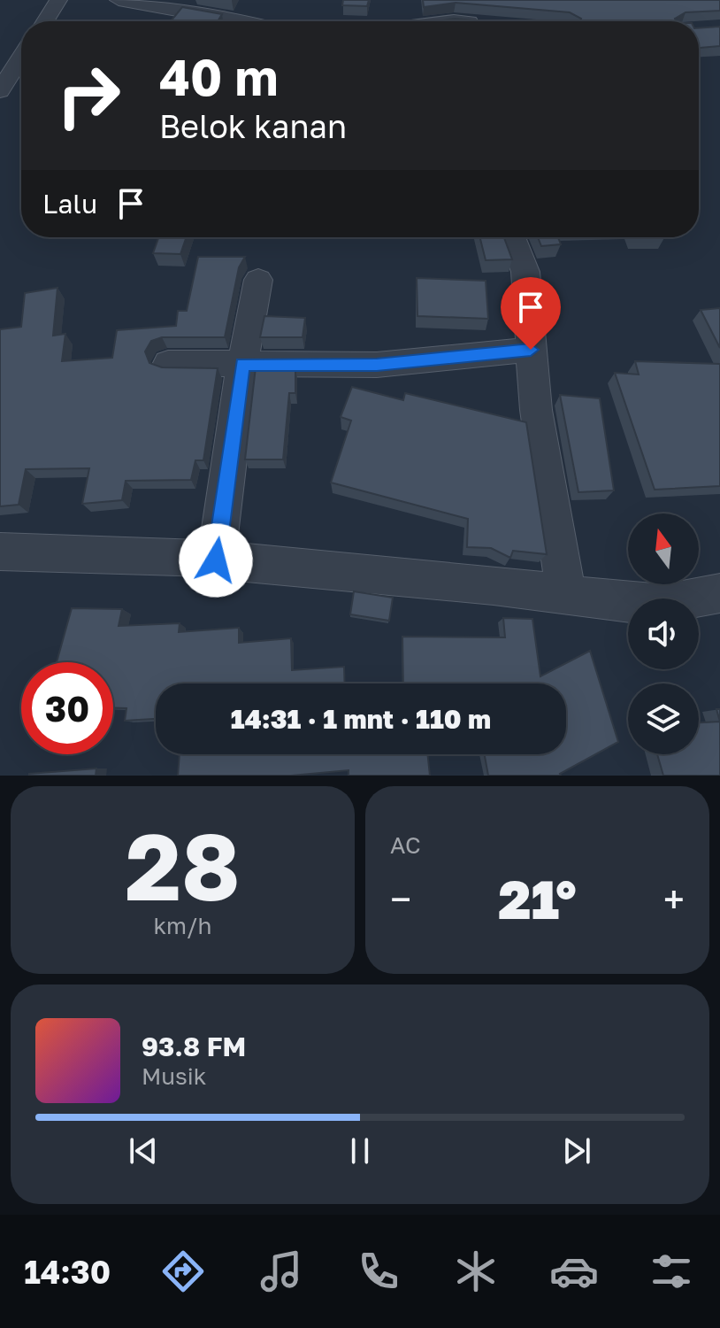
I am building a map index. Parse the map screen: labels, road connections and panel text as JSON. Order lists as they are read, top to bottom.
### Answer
{
  "north": "top",
  "page": {
    "turn": ["40 m", "Belok kanan"],
    "then": "Lalu",
    "limit": "30",
    "trip": "14:31 · 1 mnt · 110 m",
    "tile": [
      ["28", "km/h"],
      "AC"
    ],
    "heat": ["−", "21°", "+"],
    "song": ["93.8 FM", "Musik"],
    "tabs": "14:30"
  }
}
